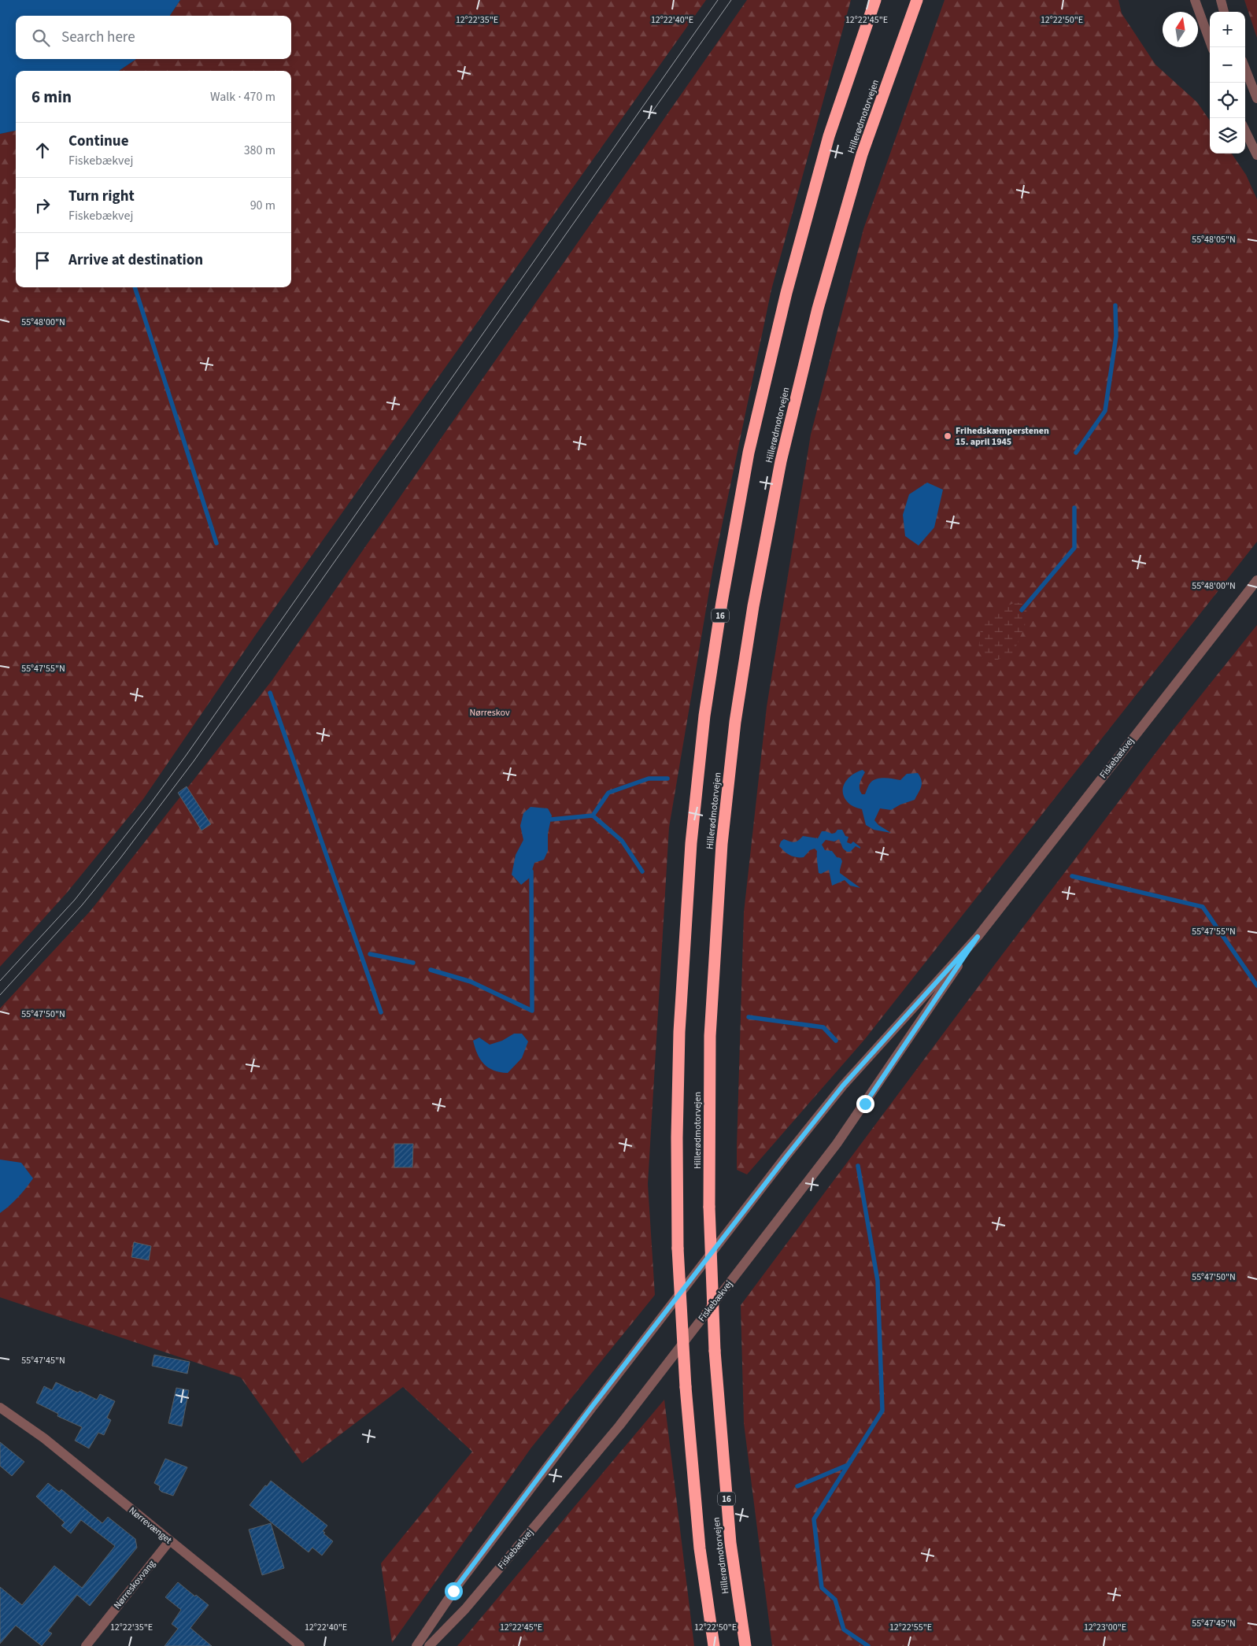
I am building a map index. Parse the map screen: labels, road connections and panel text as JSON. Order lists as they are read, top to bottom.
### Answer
{
  "streets": {
    "highway": ["Hillerødmotorvejen", "16"],
    "street": ["Fiskebækvej", "Nørrevænget", "Nørreskovvang"]
  },
  "crossings": [
    ["Nørrevænget", "Nørreskovvang"]
  ],
  "parks": ["Nørreskov"],
  "places": ["Frihedskæmperstenen 15. april 1945"],
  "north": "top",
  "page": {
    "map_buttons": ["+", "−"],
    "search": "Search here",
    "heading": ["6 min", "Walk · 470 m"],
    "list": [
      ["Continue", "Fiskebækvej", "380 m"],
      ["Turn right", "Fiskebækvej", "90 m"],
      "Arrive at destination"
    ]
  },
  "coordinates": [
    "12°22'35\"E",
    "12°22'40\"E",
    "12°22'45\"E",
    "12°22'50\"E",
    "55°48'05\"N",
    "55°48'00\"N",
    "55°47'55\"N",
    "55°47'50\"N",
    "55°47'45\"N",
    "12°22'55\"E",
    "12°23'00\"E"
  ]
}
